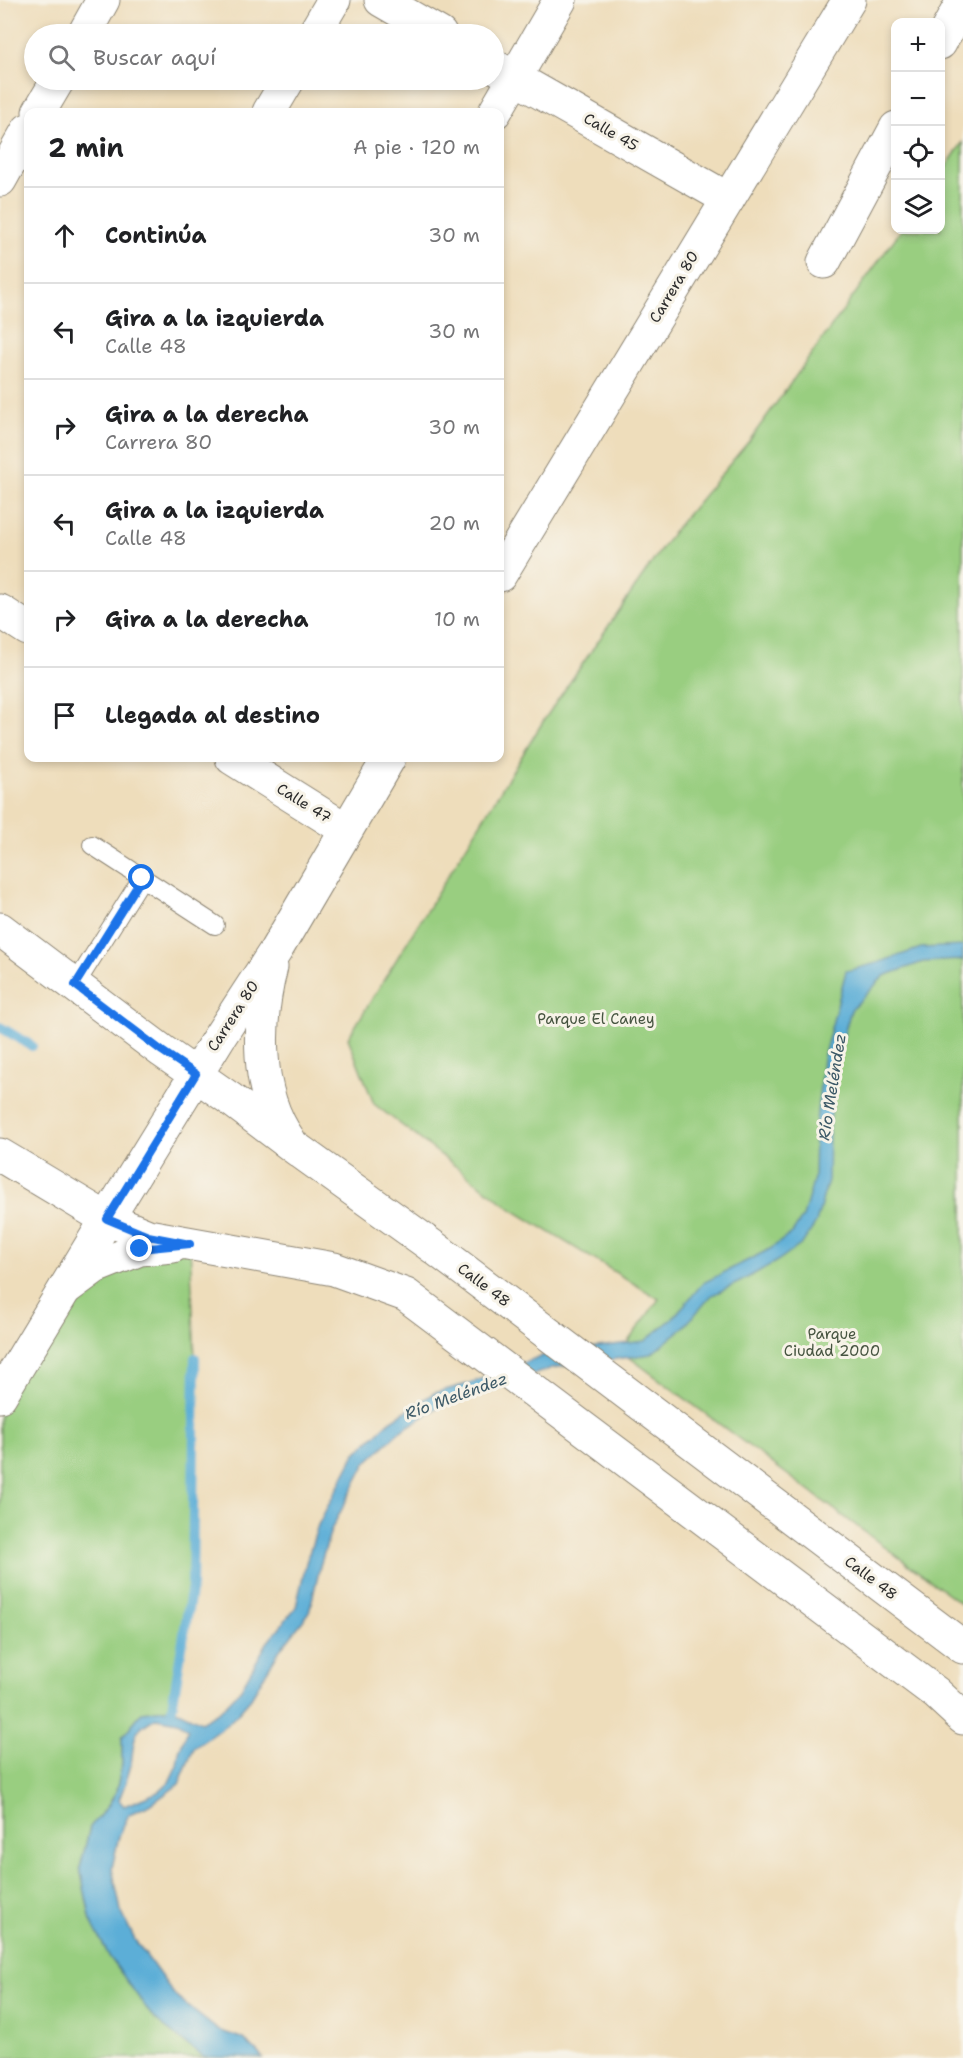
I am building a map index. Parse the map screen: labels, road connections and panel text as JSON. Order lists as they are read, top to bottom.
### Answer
{
  "streets": {
    "main road": [
      "Calle 45",
      "Carrera 80",
      "Calle 47",
      "Calle 48"
    ]
  },
  "crossings": [
    ["Calle 45", "Carrera 80"],
    ["Carrera 80", "Calle 47"],
    ["Carrera 80", "Calle 48"]
  ],
  "water": ["Río Meléndez"],
  "parks": ["Parque El Caney", "Parque Ciudad 2000"],
  "page": {
    "map_buttons": ["+", "−"],
    "search": "Buscar aquí",
    "heading": ["2 min", "A pie · 120 m"],
    "list": [
      ["Continúa", "30 m"],
      ["Gira a la izquierda", "Calle 48", "30 m"],
      ["Gira a la derecha", "Carrera 80", "30 m"],
      ["Gira a la izquierda", "Calle 48", "20 m"],
      ["Gira a la derecha", "10 m"],
      "Llegada al destino"
    ]
  }
}
